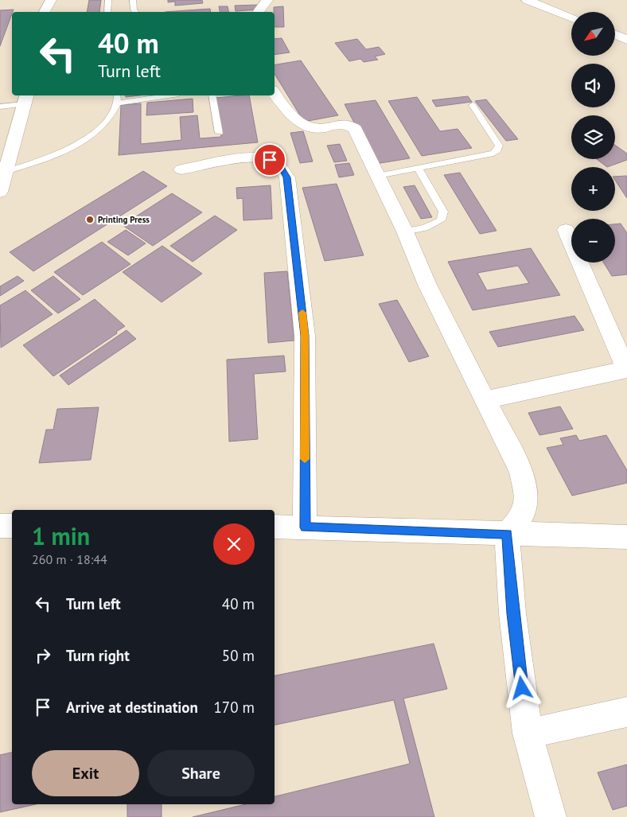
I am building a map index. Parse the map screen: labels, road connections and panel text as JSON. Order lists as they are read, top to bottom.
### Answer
{
  "places": ["Printing Press"],
  "north": "bottom left",
  "page": {
    "map_buttons": ["+", "−"],
    "turn": ["40 m", "Turn left"],
    "heading": ["1 min", "260 m · 18:44"],
    "list": [
      {
        "name": "Turn left",
        "value": "40 m"
      },
      {
        "name": "Turn right",
        "value": "50 m"
      },
      {
        "name": "Arrive at destination",
        "value": "170 m"
      }
    ],
    "buttons": ["Exit", "Share"]
  }
}
